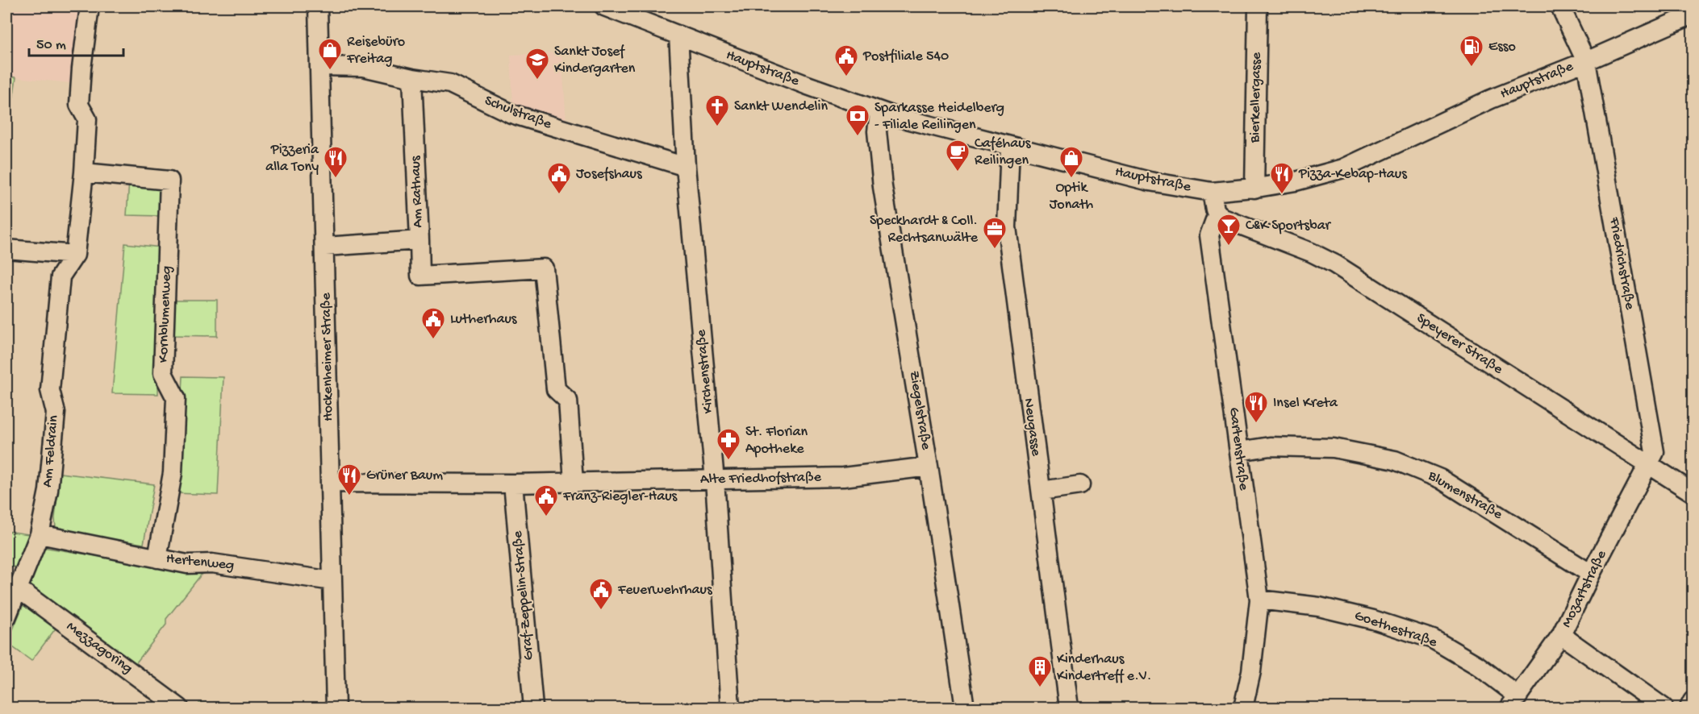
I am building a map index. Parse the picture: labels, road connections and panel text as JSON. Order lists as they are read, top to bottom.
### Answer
{
  "streets": {
    "street": [
      "Hauptstraße",
      "Bierkellergasse",
      "Schulstraße",
      "Am Rathaus",
      "Friedrichstraße",
      "Kornblumenweg",
      "Speyerer Straße",
      "Hockenheimer Straße",
      "Kirchenstraße",
      "Ziegelstraße",
      "Neugasse",
      "Gartenstraße",
      "Am Feldrain",
      "Alte Friedhofstraße",
      "Blumenstraße",
      "Hertenweg",
      "Mozartstraße",
      "Graf-Zeppelin-Straße",
      "Goethestraße",
      "Mezzagoring"
    ]
  },
  "crossings": [
    ["Hauptstraße", "Bierkellergasse"],
    ["Hauptstraße", "Friedrichstraße"],
    ["Hauptstraße", "Kirchenstraße"],
    ["Hauptstraße", "Ziegelstraße"],
    ["Hauptstraße", "Neugasse"],
    ["Schulstraße", "Am Rathaus"],
    ["Schulstraße", "Hockenheimer Straße"],
    ["Schulstraße", "Kirchenstraße"],
    ["Am Rathaus", "Hockenheimer Straße"],
    ["Friedrichstraße", "Speyerer Straße"],
    ["Friedrichstraße", "Mozartstraße"],
    ["Kornblumenweg", "Am Feldrain"],
    ["Kornblumenweg", "Hertenweg"],
    ["Speyerer Straße", "Gartenstraße"],
    ["Speyerer Straße", "Mozartstraße"],
    ["Hockenheimer Straße", "Alte Friedhofstraße"],
    ["Hockenheimer Straße", "Hertenweg"],
    ["Kirchenstraße", "Alte Friedhofstraße"],
    ["Ziegelstraße", "Alte Friedhofstraße"],
    ["Gartenstraße", "Blumenstraße"],
    ["Gartenstraße", "Goethestraße"],
    ["Am Feldrain", "Hertenweg"],
    ["Am Feldrain", "Mezzagoring"],
    ["Alte Friedhofstraße", "Graf-Zeppelin-Straße"],
    ["Blumenstraße", "Mozartstraße"],
    ["Mozartstraße", "Goethestraße"]
  ],
  "places": {
    "fuel station": ["Esso"],
    "shop": ["Reisebüro Freitag", "Optik Jonath"],
    "public building": [
      "Postfiliale 540",
      "Josefshaus",
      "Lutherhaus",
      "Franz-Riegler-Haus",
      "Feuerwehrhaus"
    ],
    "school or university": ["Sankt Josef Kindergarten"],
    "church": ["Sankt Wendelin"],
    "bank": ["Sparkasse Heidelberg - Filiale Reilingen"],
    "cafe": ["Caféhaus Reilingen"],
    "restaurant": [
      "Pizzeria alla Tony",
      "Pizza-Kebap-Haus",
      "Insel Kreta",
      "Grüner Baum"
    ],
    "bar": ["C&K Sportsbar"],
    "office": ["Speckhardt & Coll. Rechtsanwälte"],
    "pharmacy": ["St. Florian Apotheke"],
    "building": ["Kinderhaus Kindertreff e.V."]
  },
  "scale_bar": "50 m"
}
